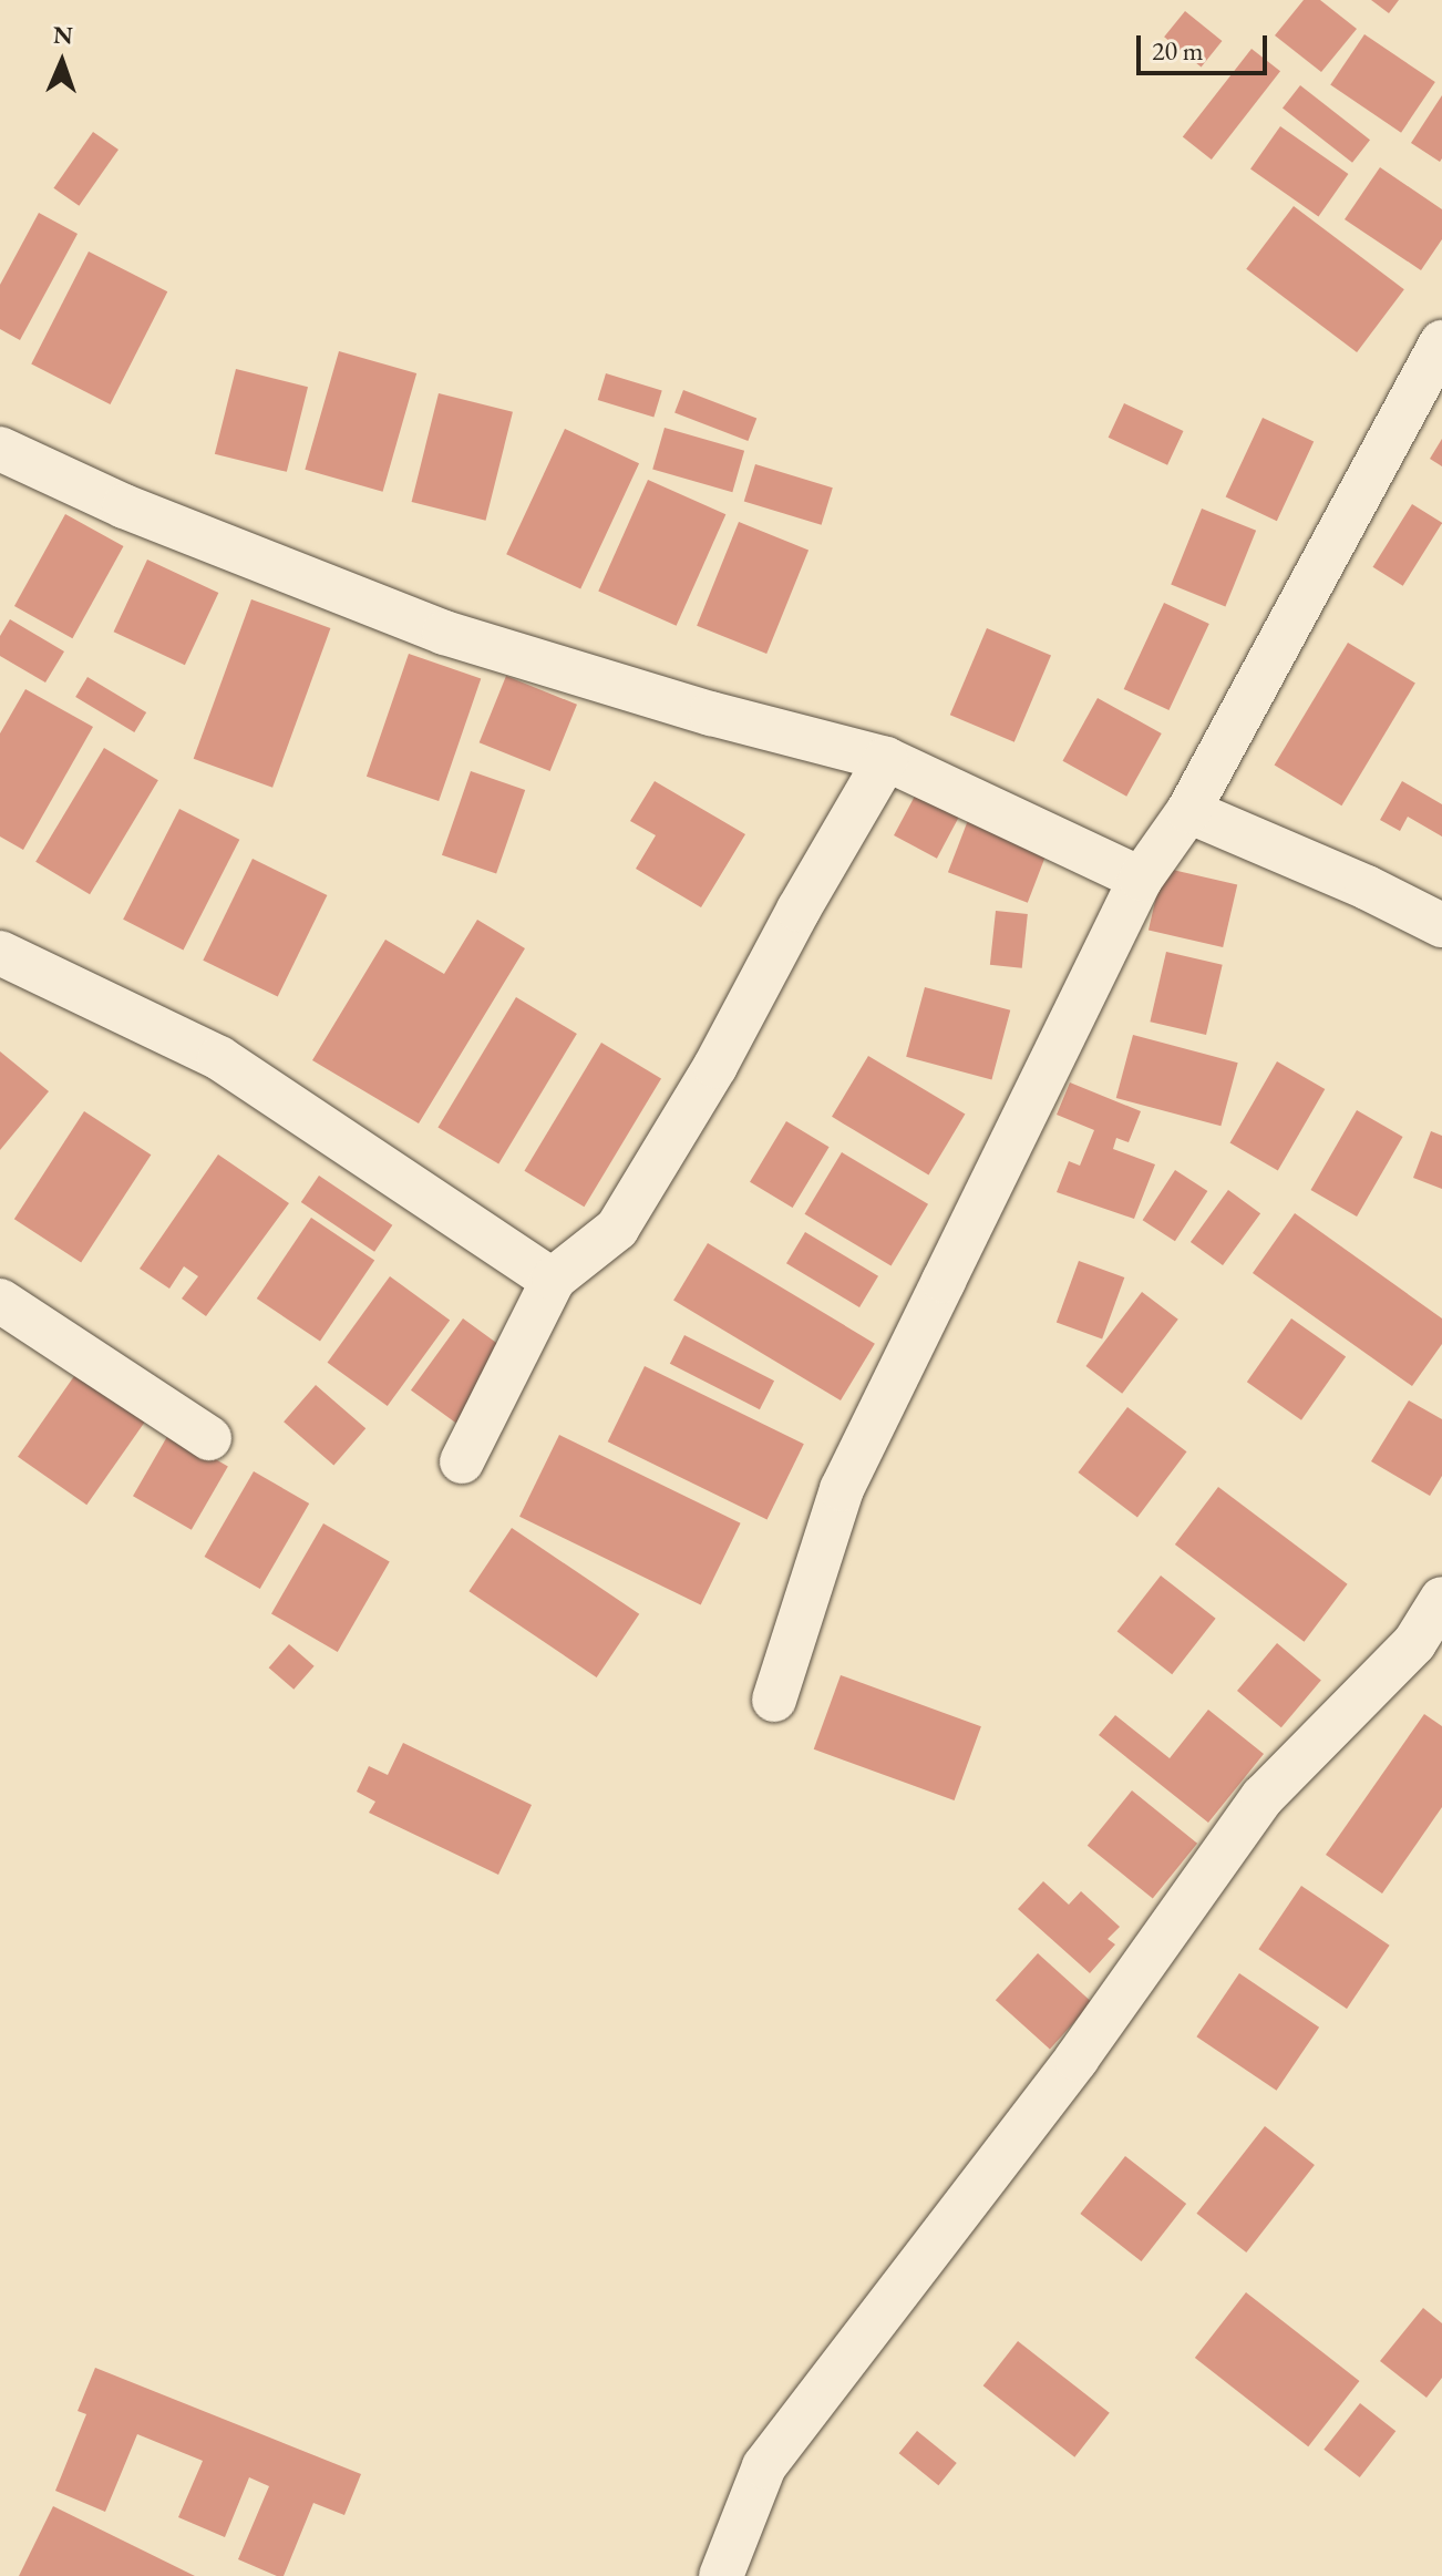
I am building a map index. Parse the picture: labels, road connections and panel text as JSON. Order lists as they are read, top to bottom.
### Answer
{
  "scale_bar": "20 m",
  "north": "top"
}
